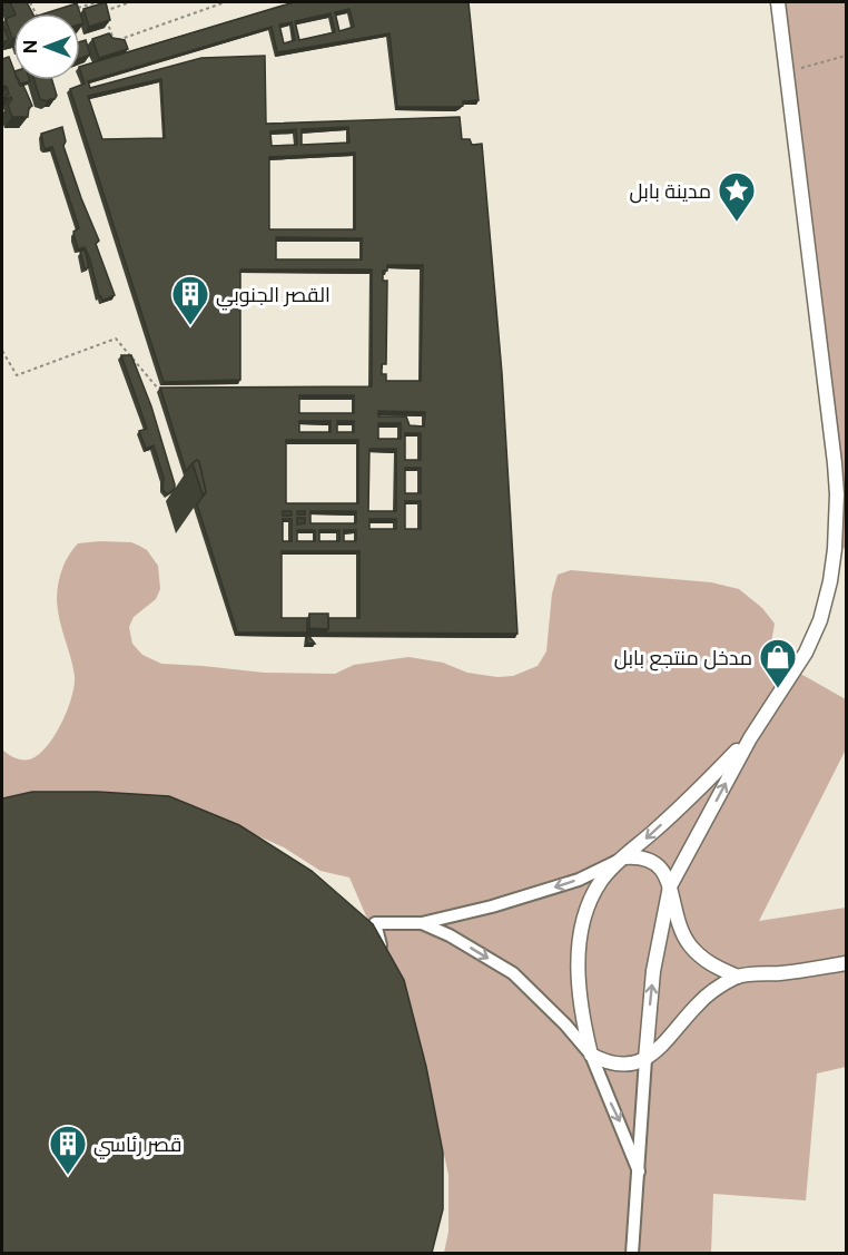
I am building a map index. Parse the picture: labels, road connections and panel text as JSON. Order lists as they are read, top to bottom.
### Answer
{
  "places": {
    "place": ["مدينة بابل"],
    "building": ["القصر الجنوبي", "قصر رئاسي"],
    "shop": ["مدخل منتجع بابل"]
  },
  "north": "left"
}
